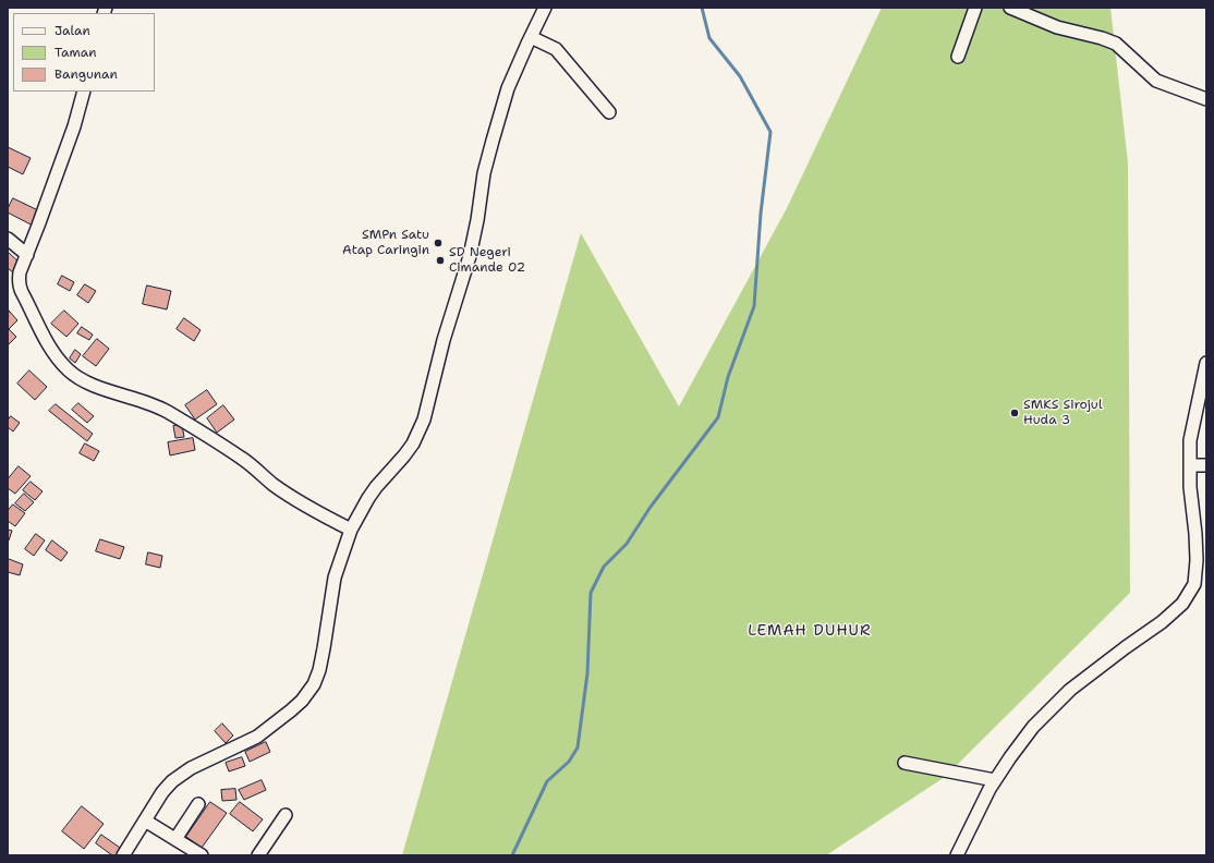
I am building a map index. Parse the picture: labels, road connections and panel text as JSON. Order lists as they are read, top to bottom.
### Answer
{
  "districts": ["LEMAH DUHUR"],
  "places": ["SMPn Satu Atap Caringin", "SD Negeri Cimande 02", "SMKS Sirojul Huda 3"],
  "legend": ["Jalan", "Taman", "Bangunan"]
}
